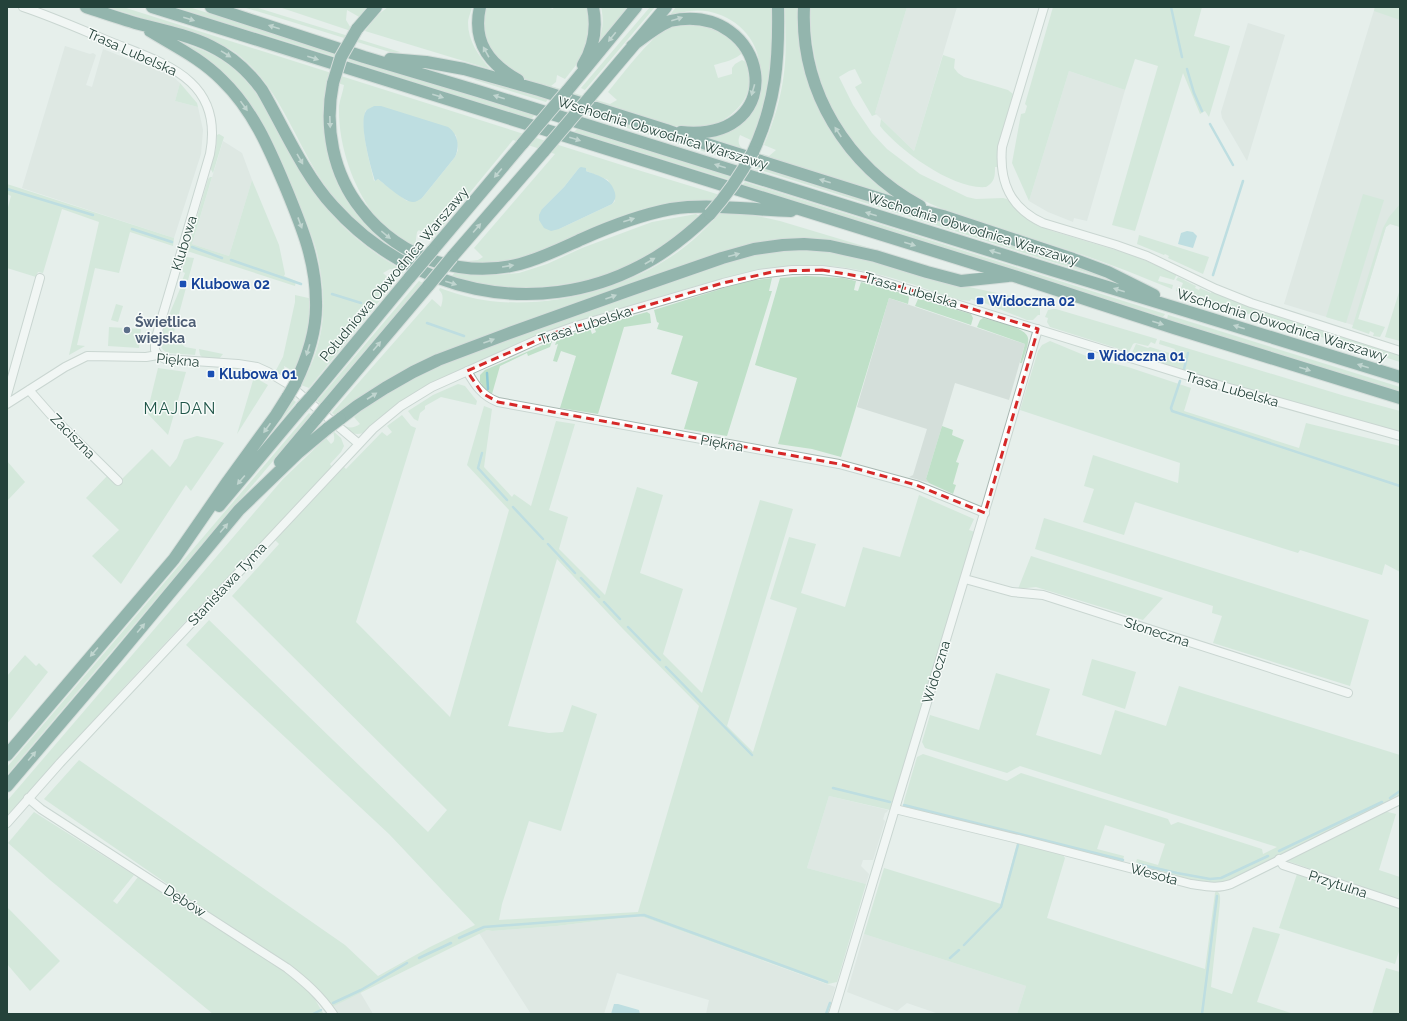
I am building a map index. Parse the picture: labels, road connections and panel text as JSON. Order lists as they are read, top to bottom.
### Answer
{
  "streets": {
    "highway": ["Wschodnia Obwodnica Warszawy", "Południowa Obwodnica Warszawy"],
    "street": [
      "Trasa Lubelska",
      "Klubowa",
      "Piękna",
      "Zaciszna",
      "Stanisława Tyma",
      "Słoneczna",
      "Widoczna",
      "Wesoła",
      "Przytulna",
      "Dębów"
    ]
  },
  "crossings": [
    ["Trasa Lubelska", "Klubowa"],
    ["Trasa Lubelska", "Piękna"],
    ["Trasa Lubelska", "Stanisława Tyma"],
    ["Trasa Lubelska", "Widoczna"],
    ["Klubowa", "Piękna"],
    ["Piękna", "Zaciszna"],
    ["Piękna", "Stanisława Tyma"],
    ["Piękna", "Widoczna"],
    ["Stanisława Tyma", "Dębów"],
    ["Słoneczna", "Widoczna"],
    ["Widoczna", "Wesoła"],
    ["Wesoła", "Przytulna"]
  ],
  "districts": ["MAJDAN"],
  "places": {
    "transit": [
      "Klubowa 02",
      "Widoczna 02",
      "Widoczna 01",
      "Klubowa 01"
    ],
    "other": ["Świetlica wiejska"]
  }
}
